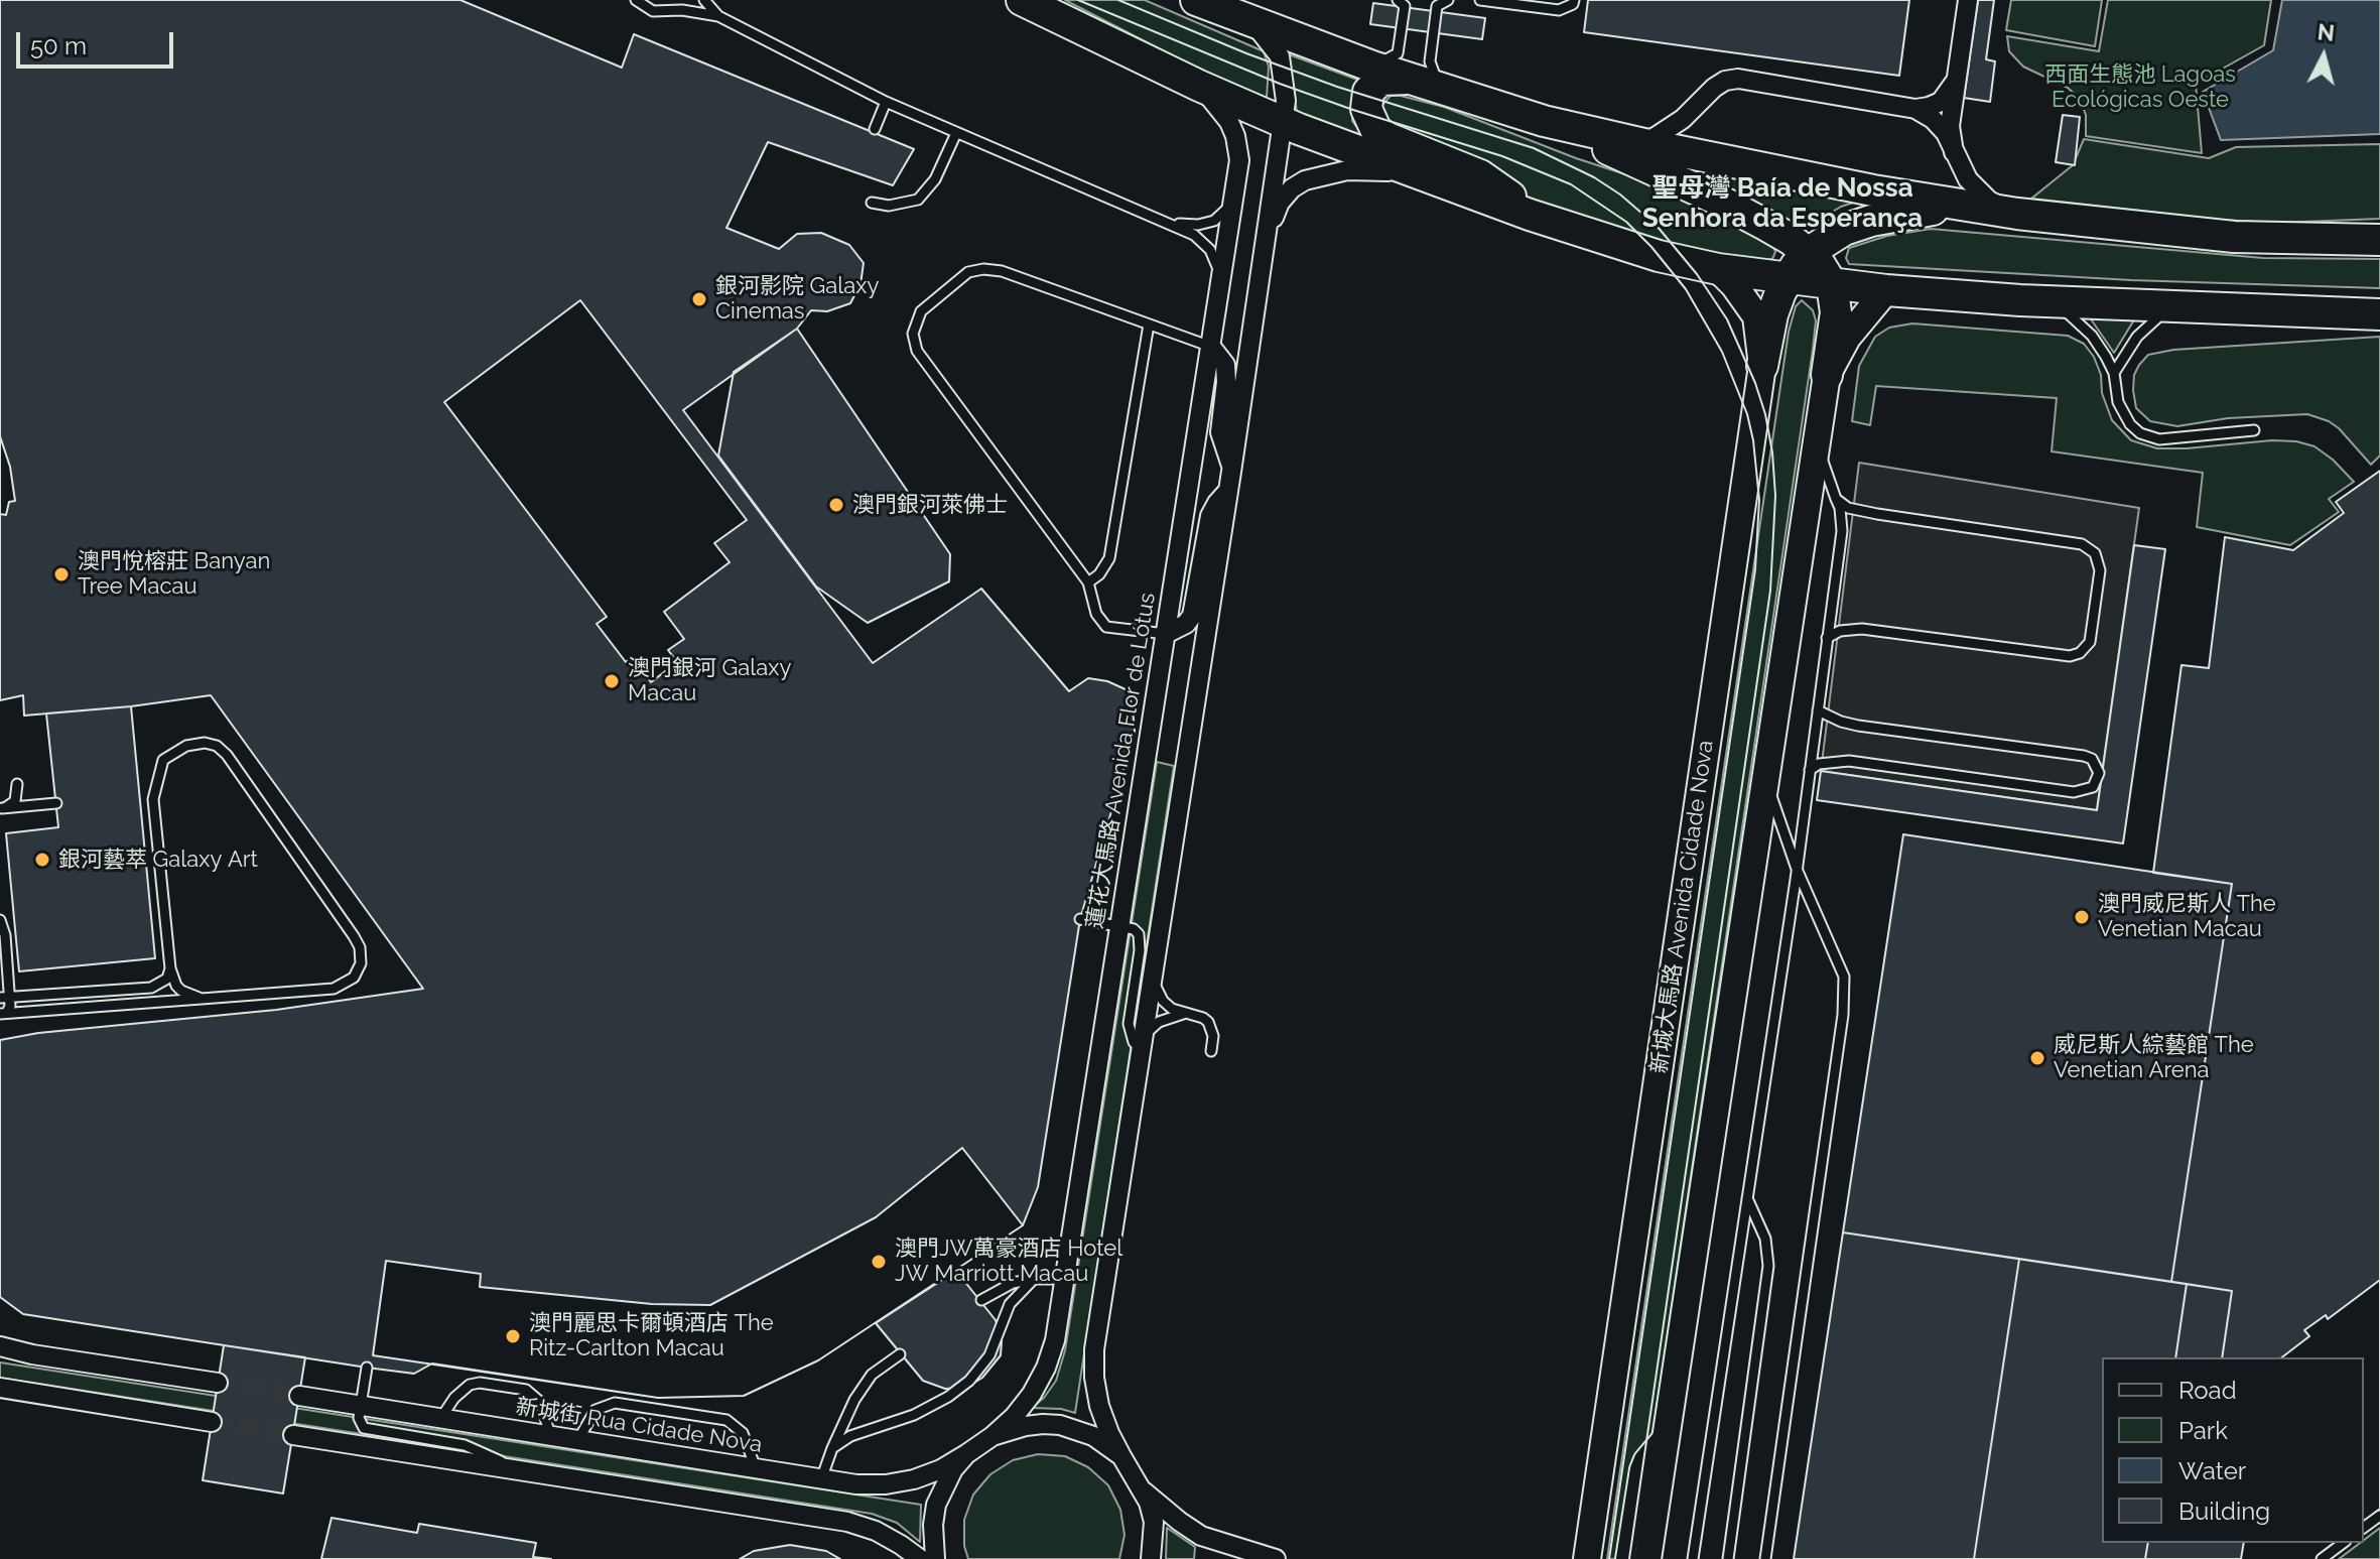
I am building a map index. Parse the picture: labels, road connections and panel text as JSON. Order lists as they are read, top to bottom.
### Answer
{
  "streets": {
    "main road": ["新城大馬路 Avenida Cidade Nova"],
    "street": ["蓮花大馬路 Avenida Flor de Lótus", "新城街 Rua Cidade Nova"]
  },
  "districts": ["聖母灣 Baía de Nossa Senhora da Esperança"],
  "parks": ["西面生態池 Lagoas Ecológicas Oeste"],
  "places": [
    "銀河影院 Galaxy Cinemas",
    "澳門銀河萊佛士",
    "澳門悅榕莊 Banyan Tree Macau",
    "澳門銀河 Galaxy Macau",
    "銀河藝萃 Galaxy Art",
    "澳門威尼斯人 The Venetian Macau",
    "威尼斯人綜藝館 The Venetian Arena",
    "澳門JW萬豪酒店 Hotel JW Marriott Macau",
    "澳門麗思卡爾頓酒店 The Ritz-Carlton Macau"
  ],
  "legend": [
    "Road",
    "Park",
    "Water",
    "Building"
  ],
  "scale_bar": "50 m",
  "north": "top"
}
